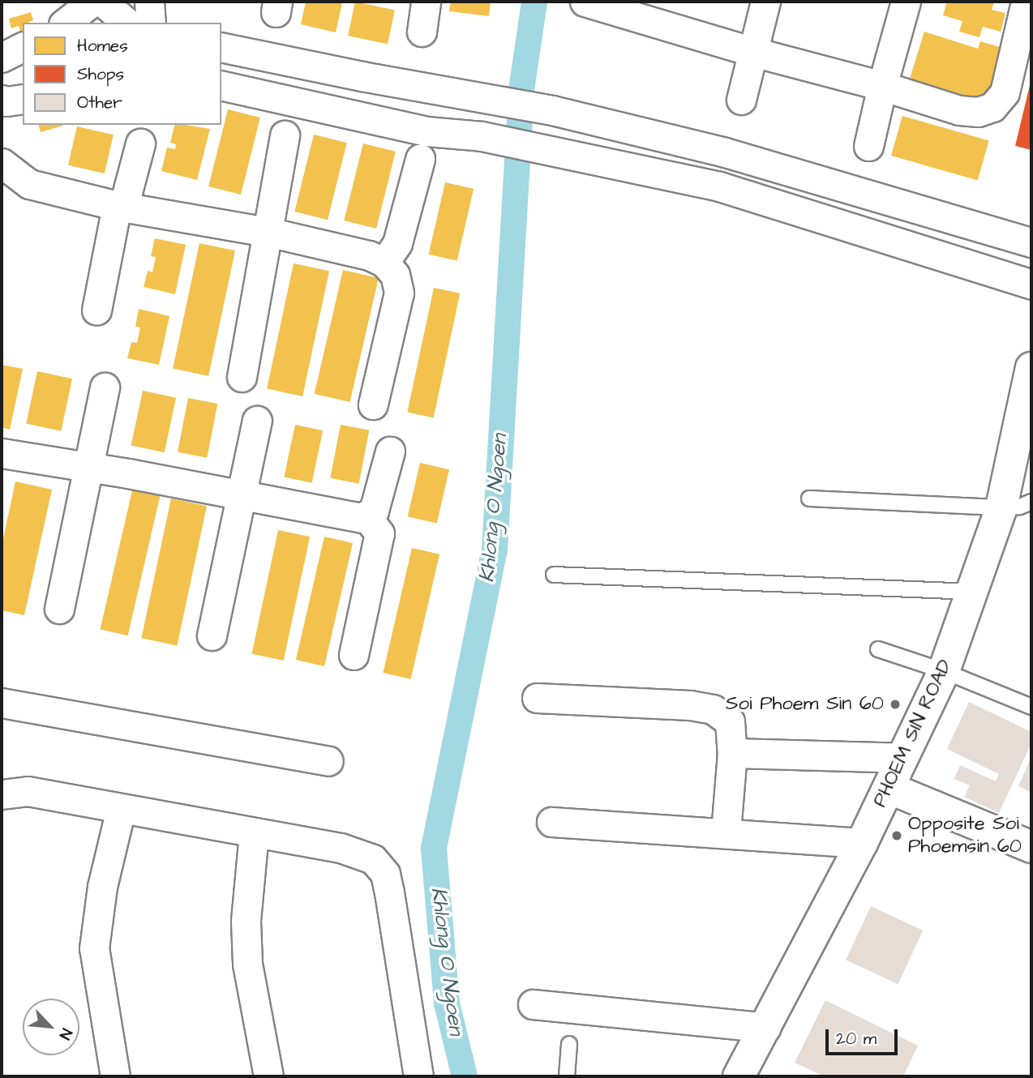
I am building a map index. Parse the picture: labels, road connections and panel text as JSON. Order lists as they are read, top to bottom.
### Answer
{
  "streets": {
    "street": ["PHOEM SIN ROAD"]
  },
  "water": ["Khlong O Ngoen"],
  "places": ["Soi Phoem Sin 60", "Opposite Soi Phoemsin 60"],
  "legend": ["Homes", "Shops", "Other"],
  "scale_bar": "20 m",
  "north": "bottom right"
}
